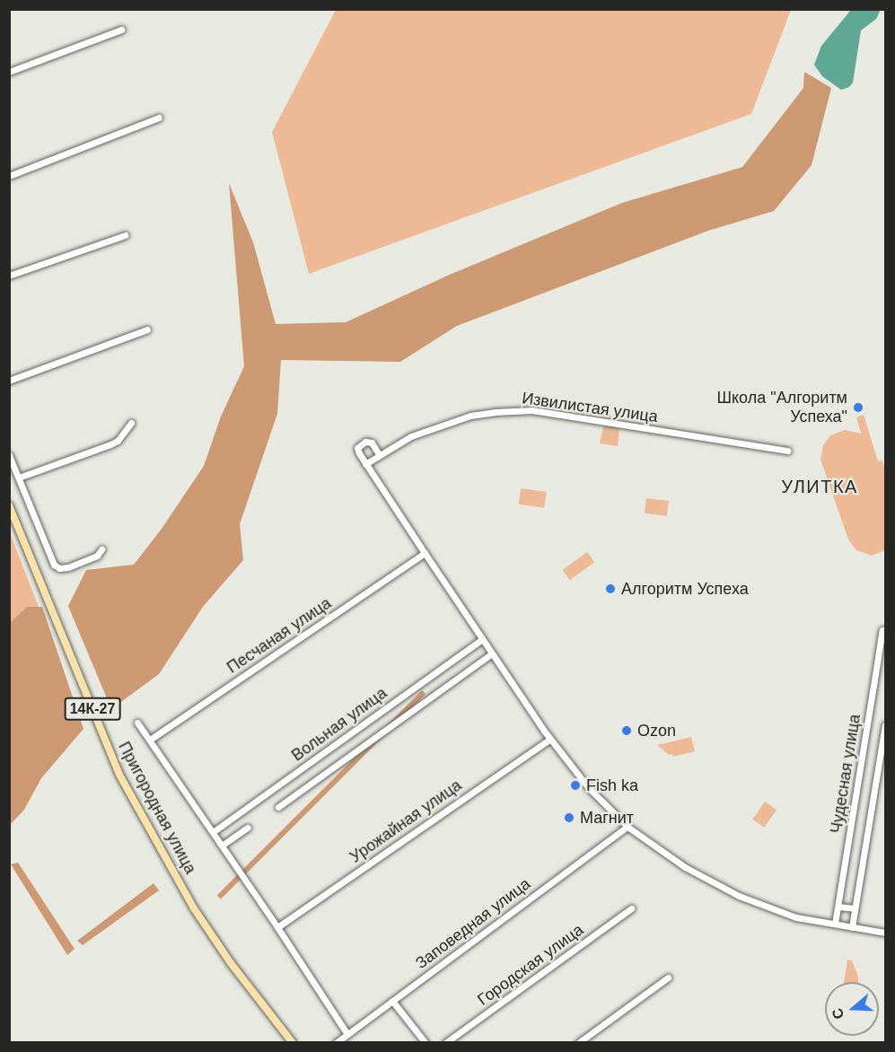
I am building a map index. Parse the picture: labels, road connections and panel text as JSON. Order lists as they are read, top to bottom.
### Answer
{
  "streets": {
    "main road": ["14К-27", "Пригородная улица"],
    "street": [
      "Извилистая улица",
      "Песчаная улица",
      "Вольная улица",
      "Чудесная улица",
      "Урожайная улица",
      "Заповедная улица",
      "Городская улица"
    ]
  },
  "districts": ["УЛИТКА"],
  "places": [
    "Школа \"Алгоритм Успеха\"",
    "Алгоритм Успеха",
    "Ozon",
    "Fish ka",
    "Магнит"
  ],
  "north": "left"
}
